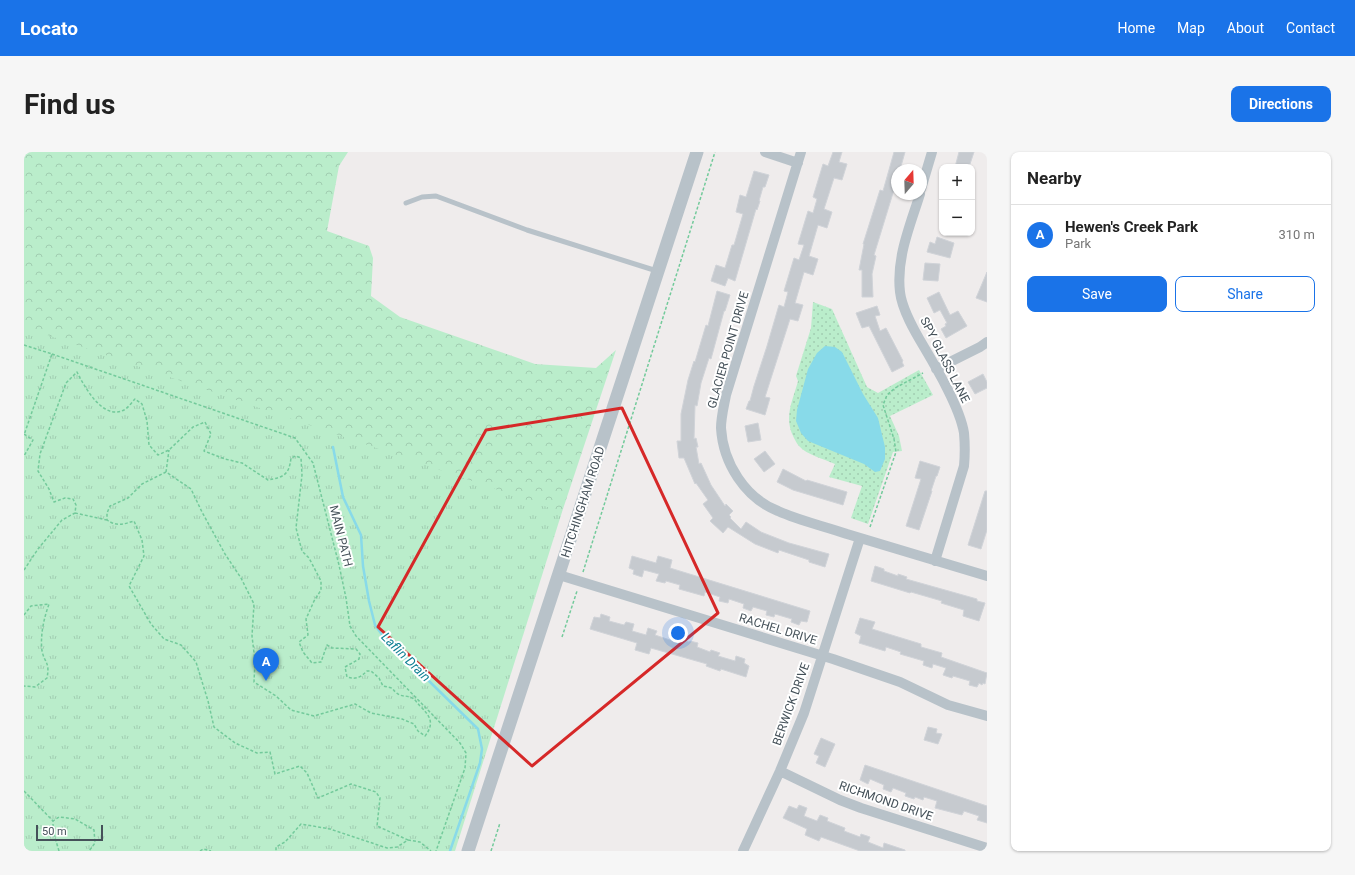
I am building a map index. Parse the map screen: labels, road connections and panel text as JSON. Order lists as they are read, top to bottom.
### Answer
{
  "streets": {
    "street": [
      "GLACIER POINT DRIVE",
      "SPY GLASS LANE",
      "HITCHINGHAM ROAD",
      "RACHEL DRIVE",
      "BERWICK DRIVE",
      "RICHMOND DRIVE"
    ],
    "path": ["MAIN PATH"]
  },
  "crossings": [
    ["GLACIER POINT DRIVE", "SPY GLASS LANE"],
    ["GLACIER POINT DRIVE", "BERWICK DRIVE"],
    ["HITCHINGHAM ROAD", "RACHEL DRIVE"],
    ["RACHEL DRIVE", "BERWICK DRIVE"],
    ["BERWICK DRIVE", "RICHMOND DRIVE"]
  ],
  "water": ["Laflin Drain"],
  "scale_bar": "50 m",
  "north": "top",
  "page": {
    "header": "Locato",
    "nav": [
      "Home",
      "Map",
      "About",
      "Contact"
    ],
    "buttons": [
      "Directions",
      ["Save", "Share"]
    ],
    "title": "Find us",
    "heading": "Nearby",
    "map_buttons": ["+", "−"],
    "list": [
      {
        "mark": "A",
        "name": "Hewen's Creek Park",
        "note": "Park",
        "value": "310 m"
      }
    ],
    "pins": "A",
    "scale": "50 m"
  }
}
